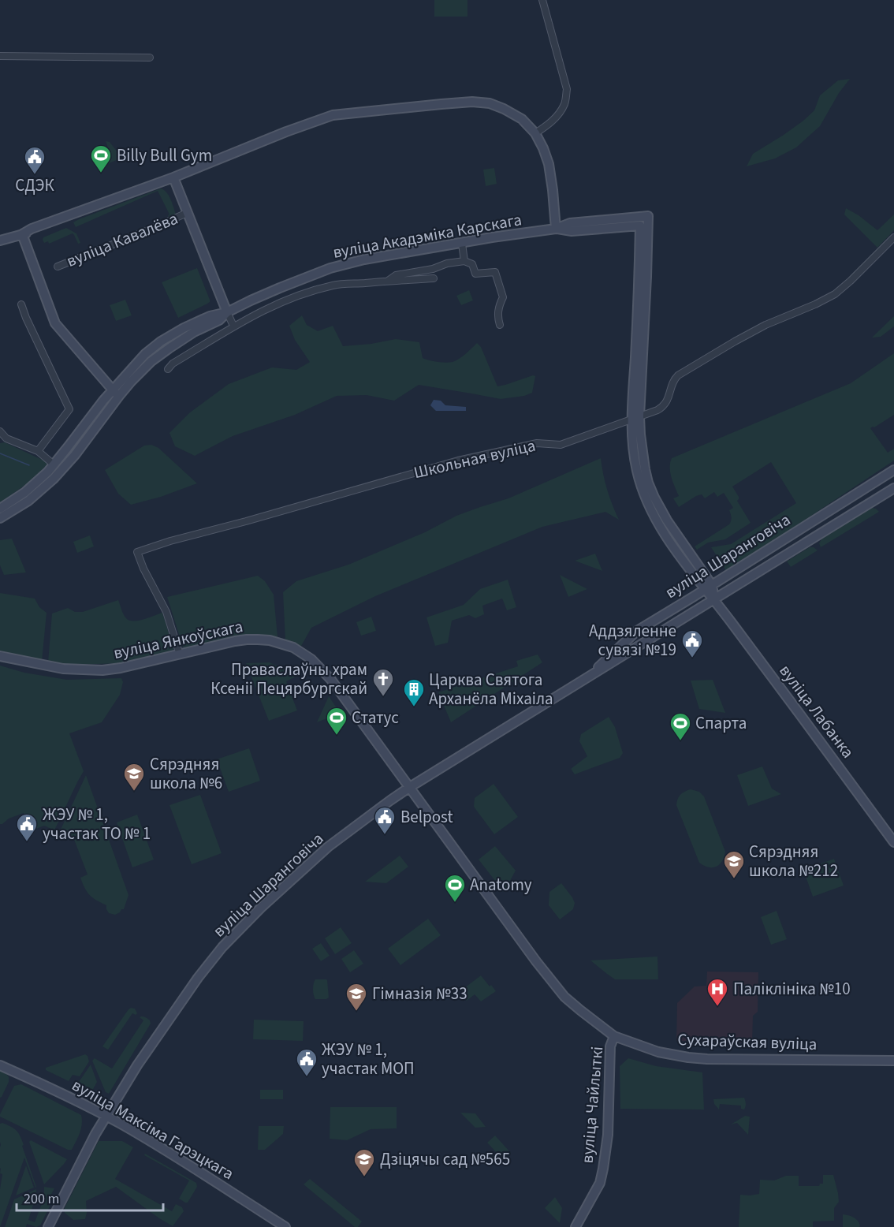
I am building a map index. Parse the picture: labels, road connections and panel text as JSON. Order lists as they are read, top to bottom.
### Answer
{
  "streets": {
    "main road": [
      "вуліца Акадэміка Карскага",
      "вуліца Шаранговіча",
      "вуліца Янкоўскага",
      "вуліца Лабанка",
      "Сухараўская вуліца",
      "вуліца Чайлыткі",
      "вуліца Максіма Гарэцкага"
    ],
    "street": ["вуліца Кавалёва", "Школьная вуліца"]
  },
  "crossings": [
    ["вуліца Акадэміка Карскага", "вуліца Лабанка"],
    ["Школьная вуліца", "вуліца Янкоўскага"],
    ["Школьная вуліца", "вуліца Лабанка"],
    ["вуліца Шаранговіча", "вуліца Янкоўскага"],
    ["вуліца Шаранговіча", "вуліца Лабанка"],
    ["вуліца Шаранговіча", "Сухараўская вуліца"],
    ["вуліца Шаранговіча", "вуліца Максіма Гарэцкага"],
    ["вуліца Янкоўскага", "Сухараўская вуліца"],
    ["Сухараўская вуліца", "вуліца Чайлыткі"]
  ],
  "places": {
    "sports": [
      "Billy Bull Gym",
      "Статус",
      "Спарта",
      "Anatomy"
    ],
    "public building": [
      "СДЭК",
      "Аддзяленне сувязі №19",
      "Belpost",
      "ЖЭУ № 1, участак ТО № 1",
      "ЖЭУ № 1, участак МОП"
    ],
    "church": ["Праваслаўны храм Ксеніі Пецярбургскай"],
    "building": ["Царква Святога Арханёла Міхаіла"],
    "school or university": [
      "Сярэдняя школа №6",
      "Сярэдняя школа №212",
      "Гімназія №33",
      "Дзіцячы сад №565"
    ],
    "hospital": ["Паліклініка №10"]
  },
  "scale_bar": "200 m"
}
